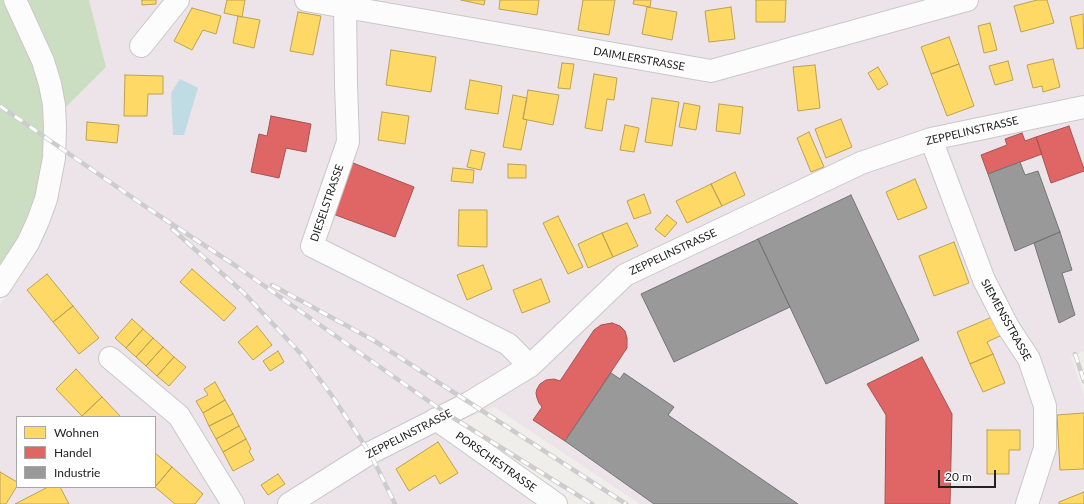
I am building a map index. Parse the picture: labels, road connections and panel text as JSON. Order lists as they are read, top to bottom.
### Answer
{
  "streets": {
    "street": [
      "DAIMLERSTRASSE",
      "ZEPPELINSTRASSE",
      "DIESELSTRASSE",
      "SIEMENSSTRASSE",
      "PORSCHESTRASSE"
    ]
  },
  "crossings": [
    ["DAIMLERSTRASSE", "DIESELSTRASSE"],
    ["ZEPPELINSTRASSE", "DIESELSTRASSE"],
    ["ZEPPELINSTRASSE", "SIEMENSSTRASSE"],
    ["ZEPPELINSTRASSE", "PORSCHESTRASSE"]
  ],
  "legend": ["Wohnen", "Handel", "Industrie"],
  "scale_bar": "20 m"
}
